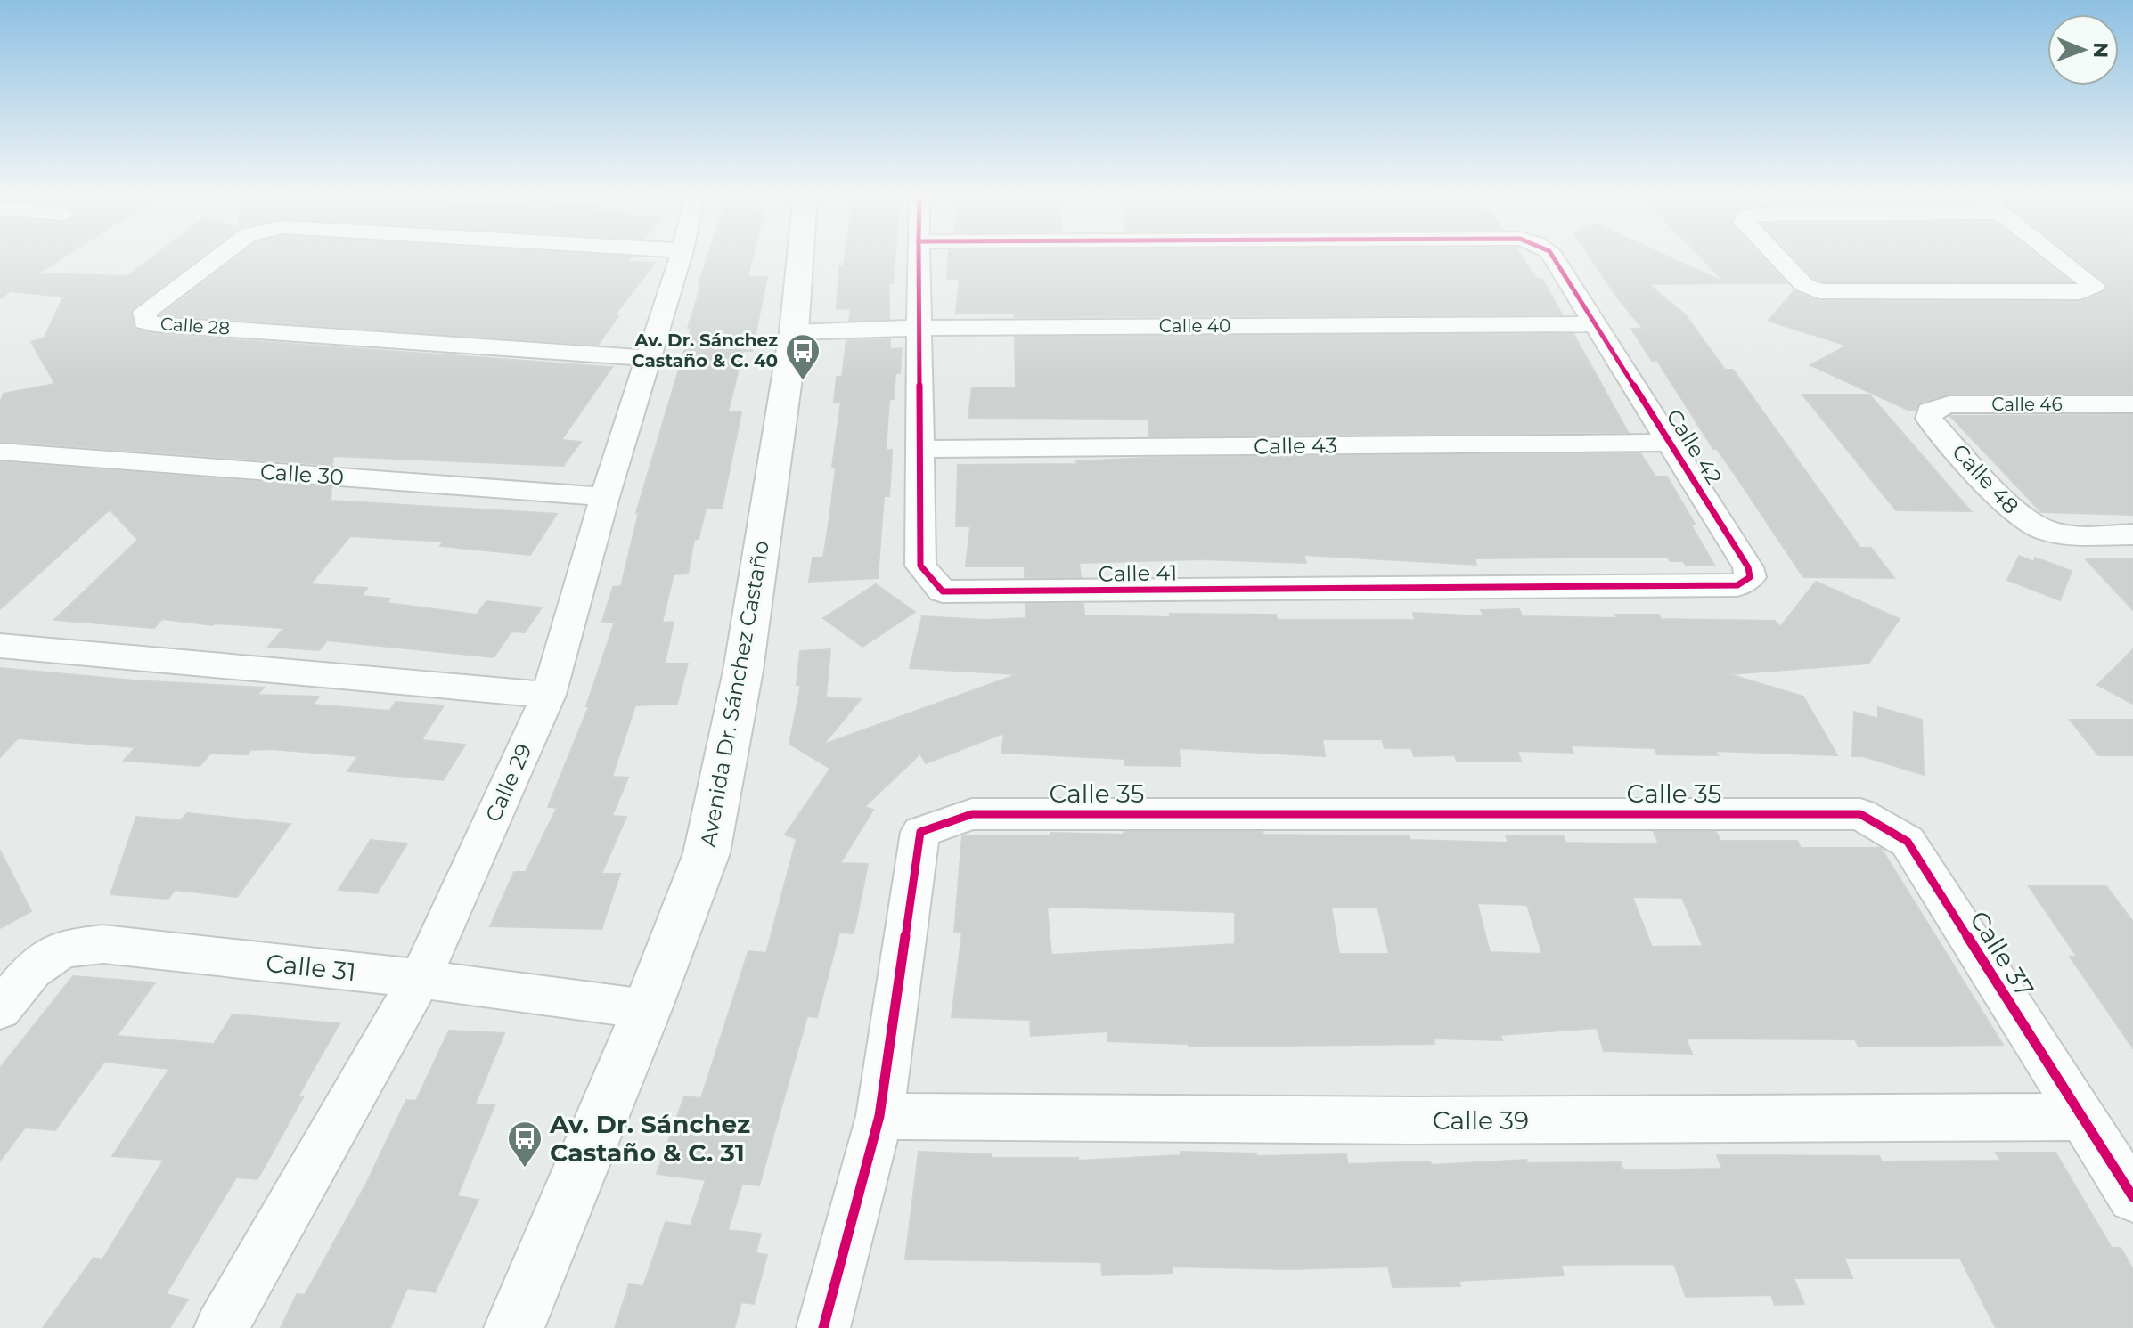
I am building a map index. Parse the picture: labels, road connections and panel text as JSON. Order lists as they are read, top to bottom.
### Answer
{
  "streets": {
    "street": [
      "Calle 28",
      "Calle 40",
      "Calle 46",
      "Calle 43",
      "Calle 42",
      "Calle 30",
      "Calle 48",
      "Calle 41",
      "Avenida Dr. Sánchez Castaño",
      "Calle 29",
      "Calle 35",
      "Calle 37",
      "Calle 31",
      "Calle 39"
    ]
  },
  "crossings": [
    ["Calle 28", "Calle 29"],
    ["Calle 40", "Calle 42"],
    ["Calle 40", "Calle 41"],
    ["Calle 40", "Avenida Dr. Sánchez Castaño"],
    ["Calle 46", "Calle 48"],
    ["Calle 43", "Calle 42"],
    ["Calle 43", "Calle 41"],
    ["Calle 42", "Calle 41"],
    ["Calle 30", "Calle 29"],
    ["Avenida Dr. Sánchez Castaño", "Calle 31"],
    ["Calle 29", "Calle 31"],
    ["Calle 35", "Calle 37"],
    ["Calle 35", "Calle 39"],
    ["Calle 37", "Calle 39"]
  ],
  "places": {
    "bus stop": ["Av. Dr. Sánchez Castaño & C. 40", "Av. Dr. Sánchez Castaño & C. 31"]
  },
  "north": "right"
}
